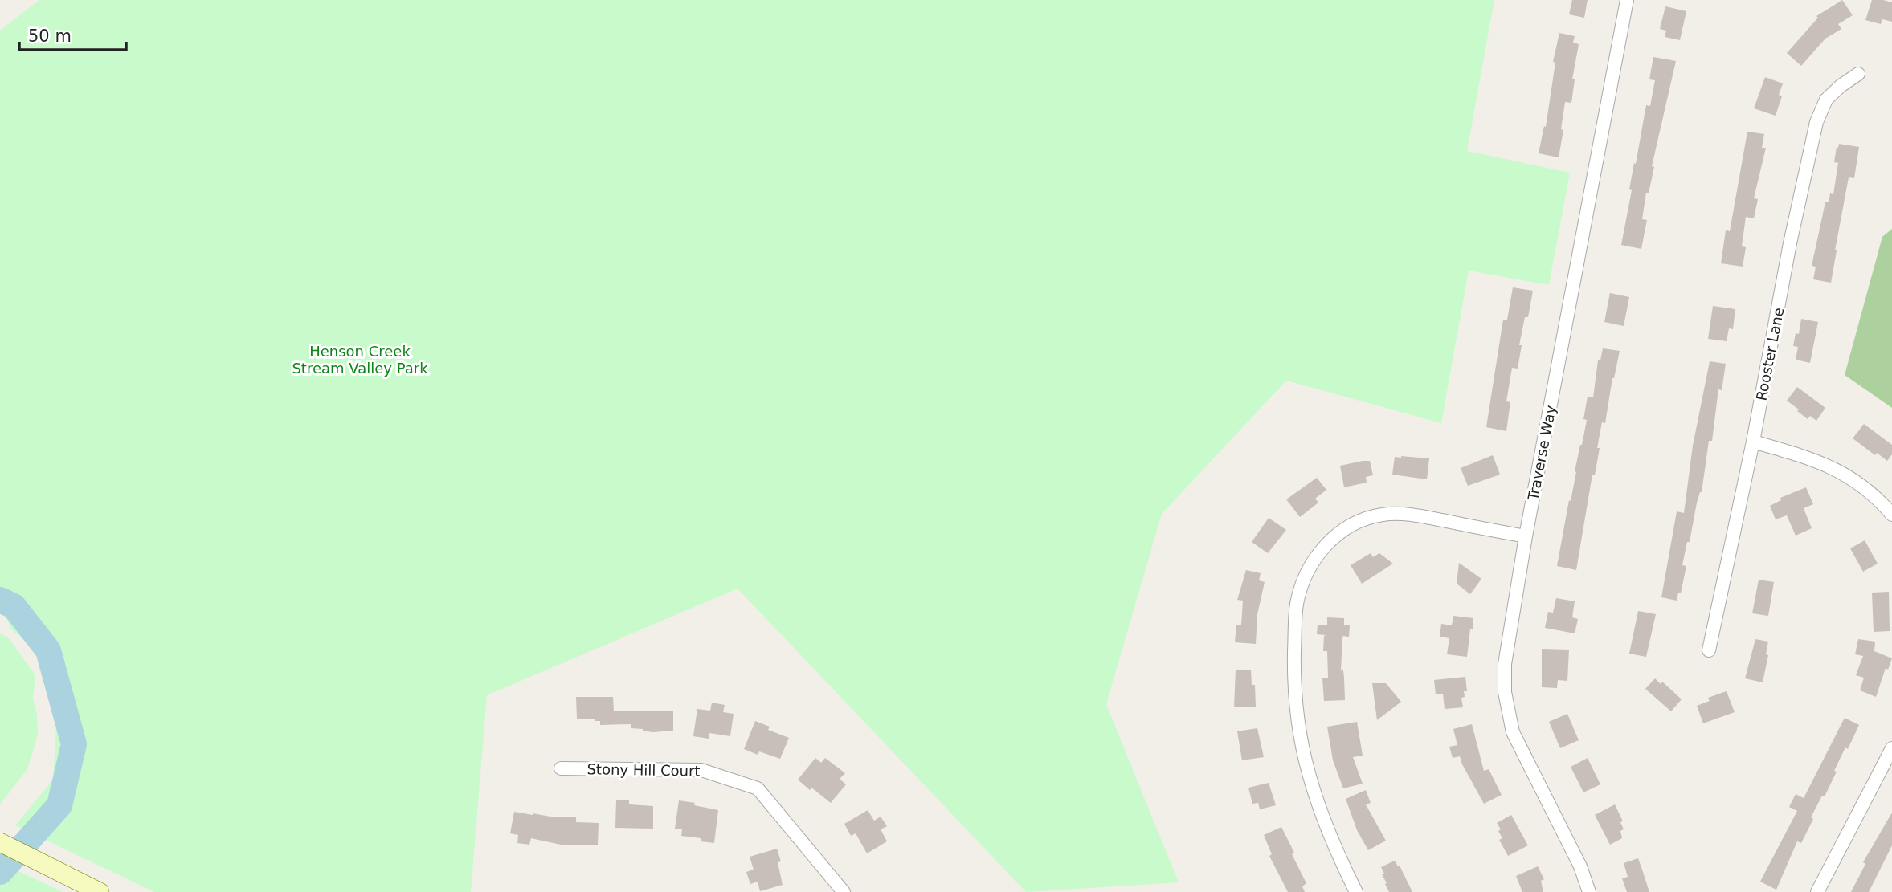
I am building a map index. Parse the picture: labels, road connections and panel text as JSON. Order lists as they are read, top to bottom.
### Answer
{
  "streets": {
    "street": ["Rooster Lane", "Traverse Way", "Stony Hill Court"]
  },
  "parks": ["Henson Creek Stream Valley Park"],
  "scale_bar": "50 m"
}
